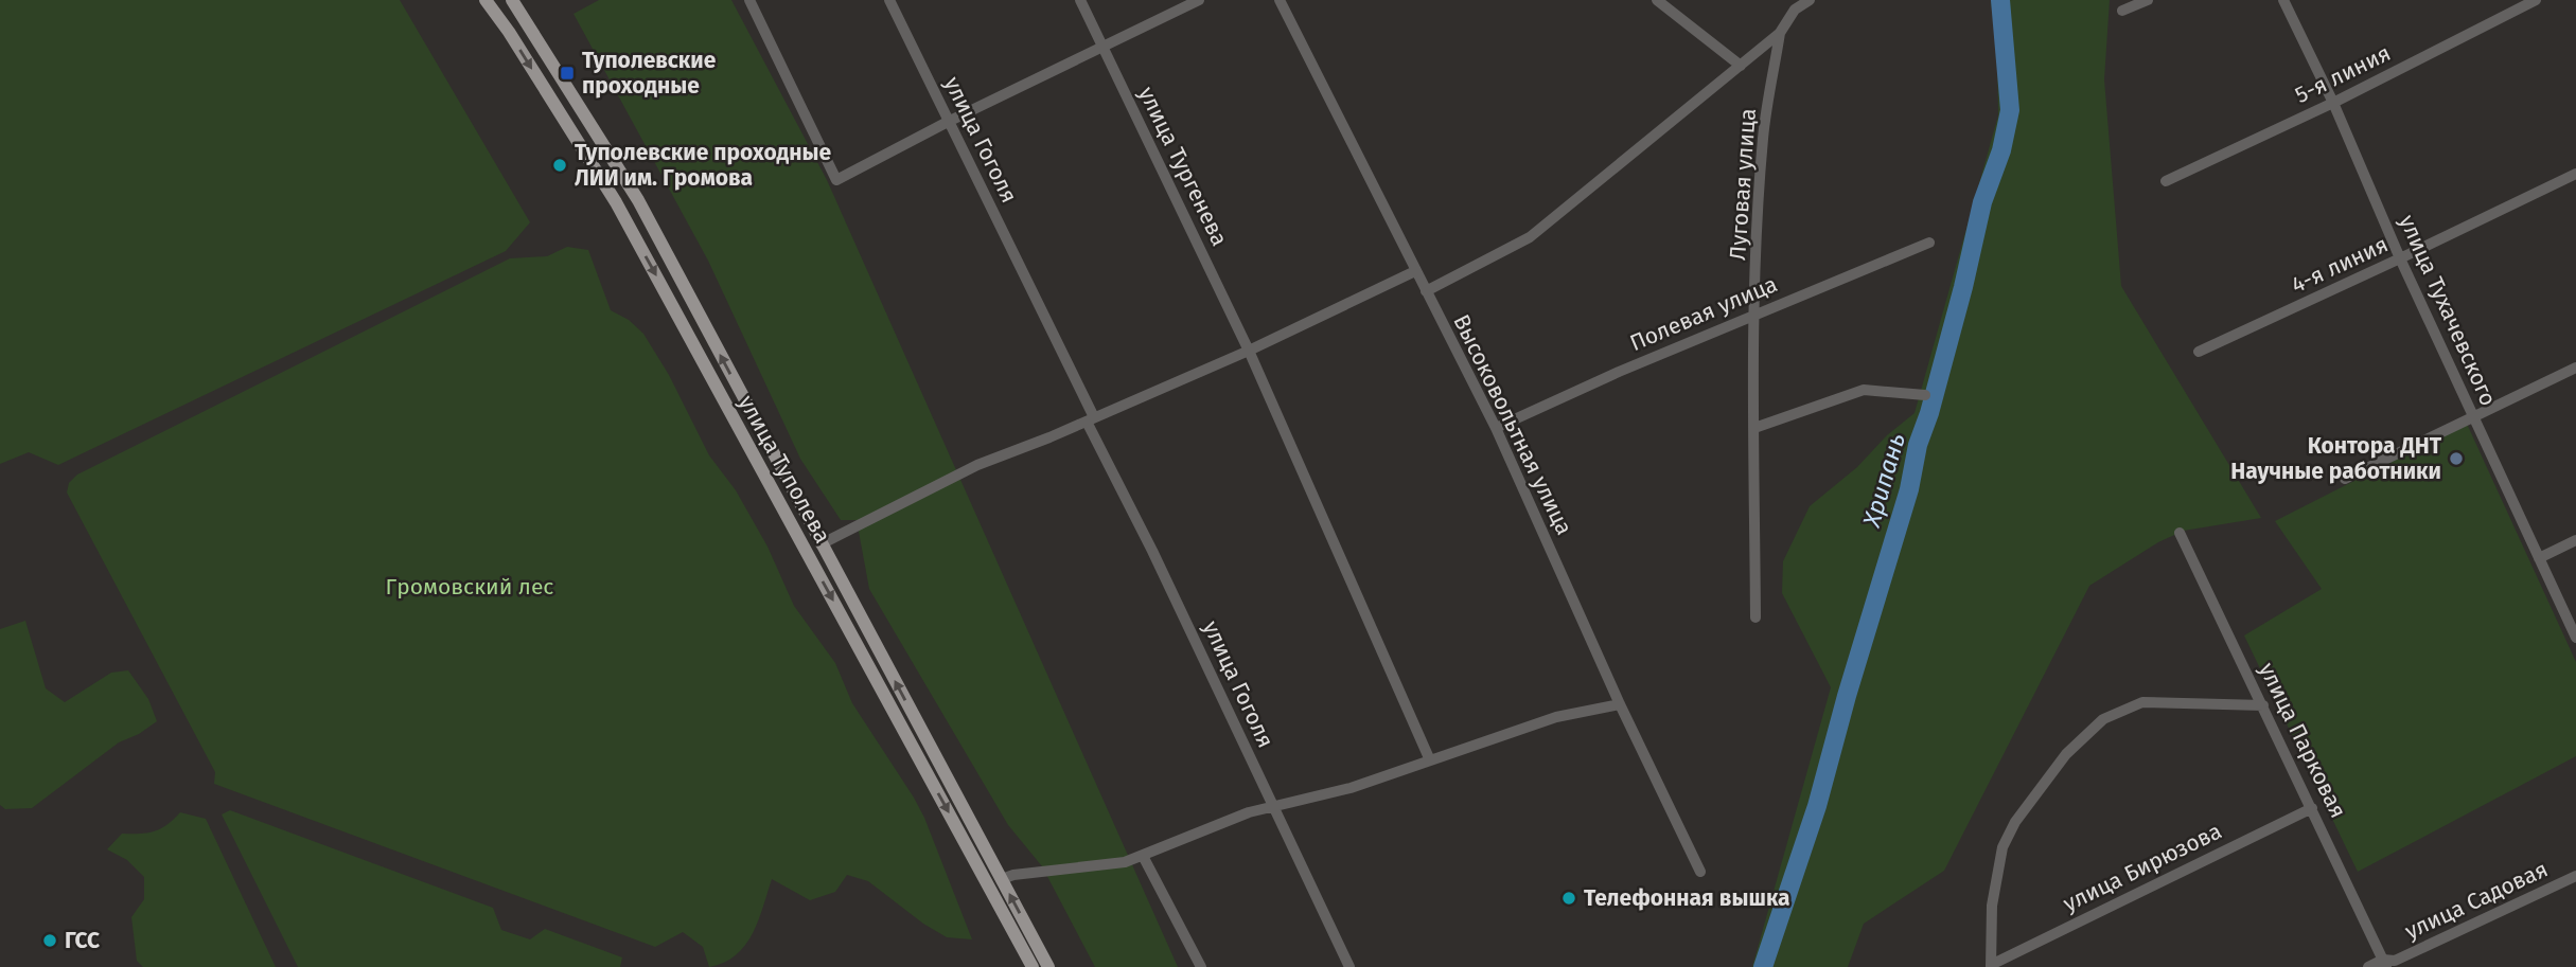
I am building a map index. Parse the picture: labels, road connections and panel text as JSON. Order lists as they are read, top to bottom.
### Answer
{
  "streets": {
    "main road": ["улица Туполева"],
    "street": [
      "5-я линия",
      "улица Гоголя",
      "улица Тургенева",
      "Луговая улица",
      "4-я линия",
      "улица Тухачевского",
      "Полевая улица",
      "Высоковольтная улица",
      "улица Парковая",
      "улица Бирюзова",
      "улица Садовая"
    ]
  },
  "crossings": [
    ["5-я линия", "улица Тухачевского"],
    ["Луговая улица", "Полевая улица"],
    ["4-я линия", "улица Тухачевского"],
    ["Полевая улица", "Высоковольтная улица"],
    ["улица Парковая", "улица Бирюзова"],
    ["улица Парковая", "улица Садовая"]
  ],
  "water": ["Хрипань"],
  "parks": ["Громовский лес"],
  "places": {
    "transit": ["Туполевские проходные"],
    "other": [
      "Туполевские проходные ЛИИ им. Громова",
      "Контора ДНТ Научные работники",
      "Телефонная вышка",
      "ГСС"
    ]
  }
}
